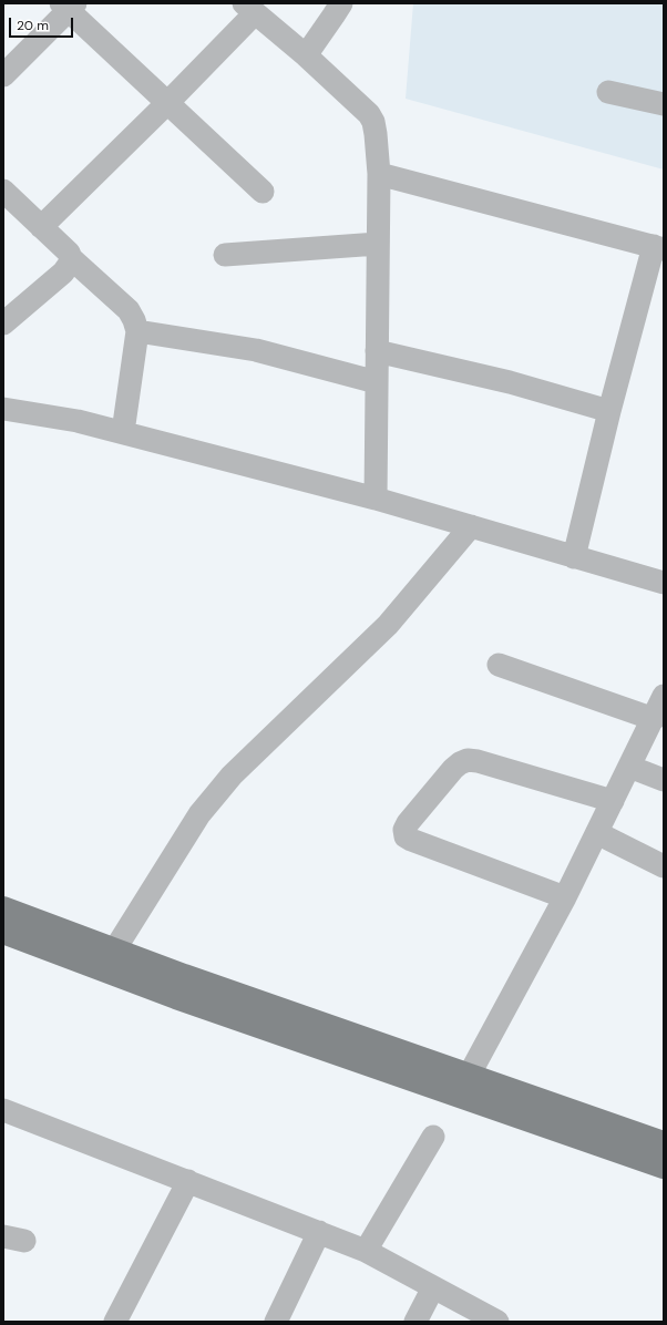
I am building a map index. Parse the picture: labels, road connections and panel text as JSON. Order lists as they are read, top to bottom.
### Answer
{
  "scale_bar": "20 m"
}
